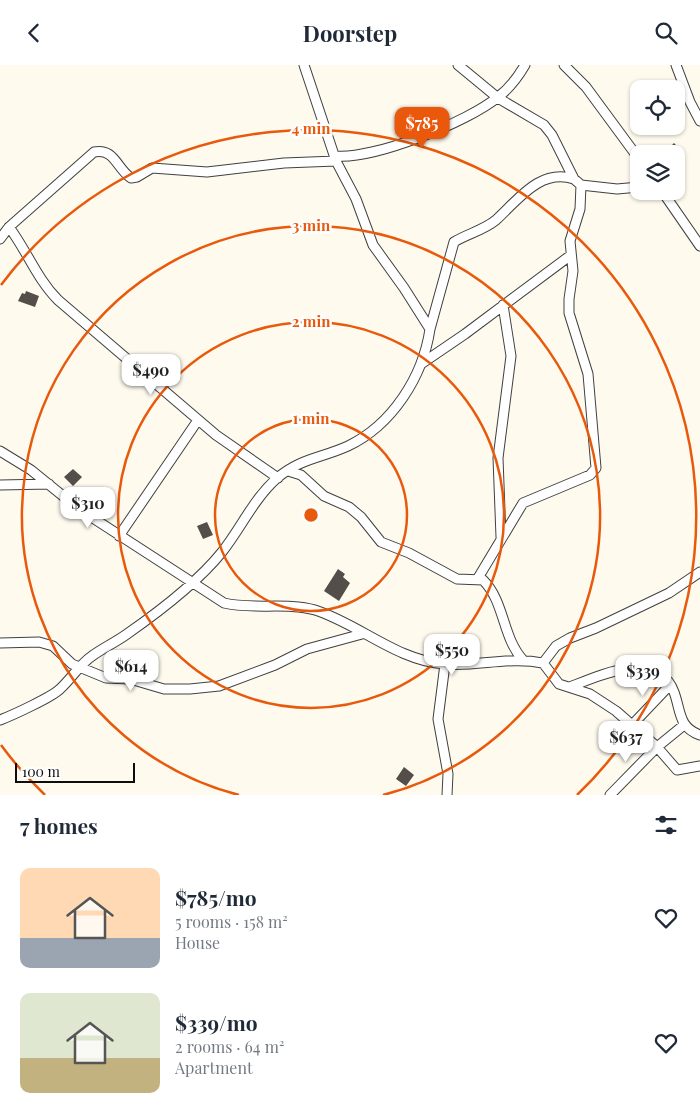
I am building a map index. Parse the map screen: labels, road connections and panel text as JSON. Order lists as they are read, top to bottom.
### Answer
{
  "scale_bar": "100 m",
  "page": {
    "header": "Doorstep",
    "price": [
      "$785",
      "$490",
      "$310",
      "$550",
      "$614",
      "$339",
      "$637"
    ],
    "scale": "100 m",
    "heading": "7 homes",
    "list": [
      {
        "name": "$785/mo",
        "note": "5 rooms · 158 m² · House"
      },
      {
        "name": "$339/mo",
        "note": "2 rooms · 64 m² · Apartment"
      }
    ]
  },
  "rings": [
    "4 min",
    "3 min",
    "2 min",
    "1 min"
  ]
}
